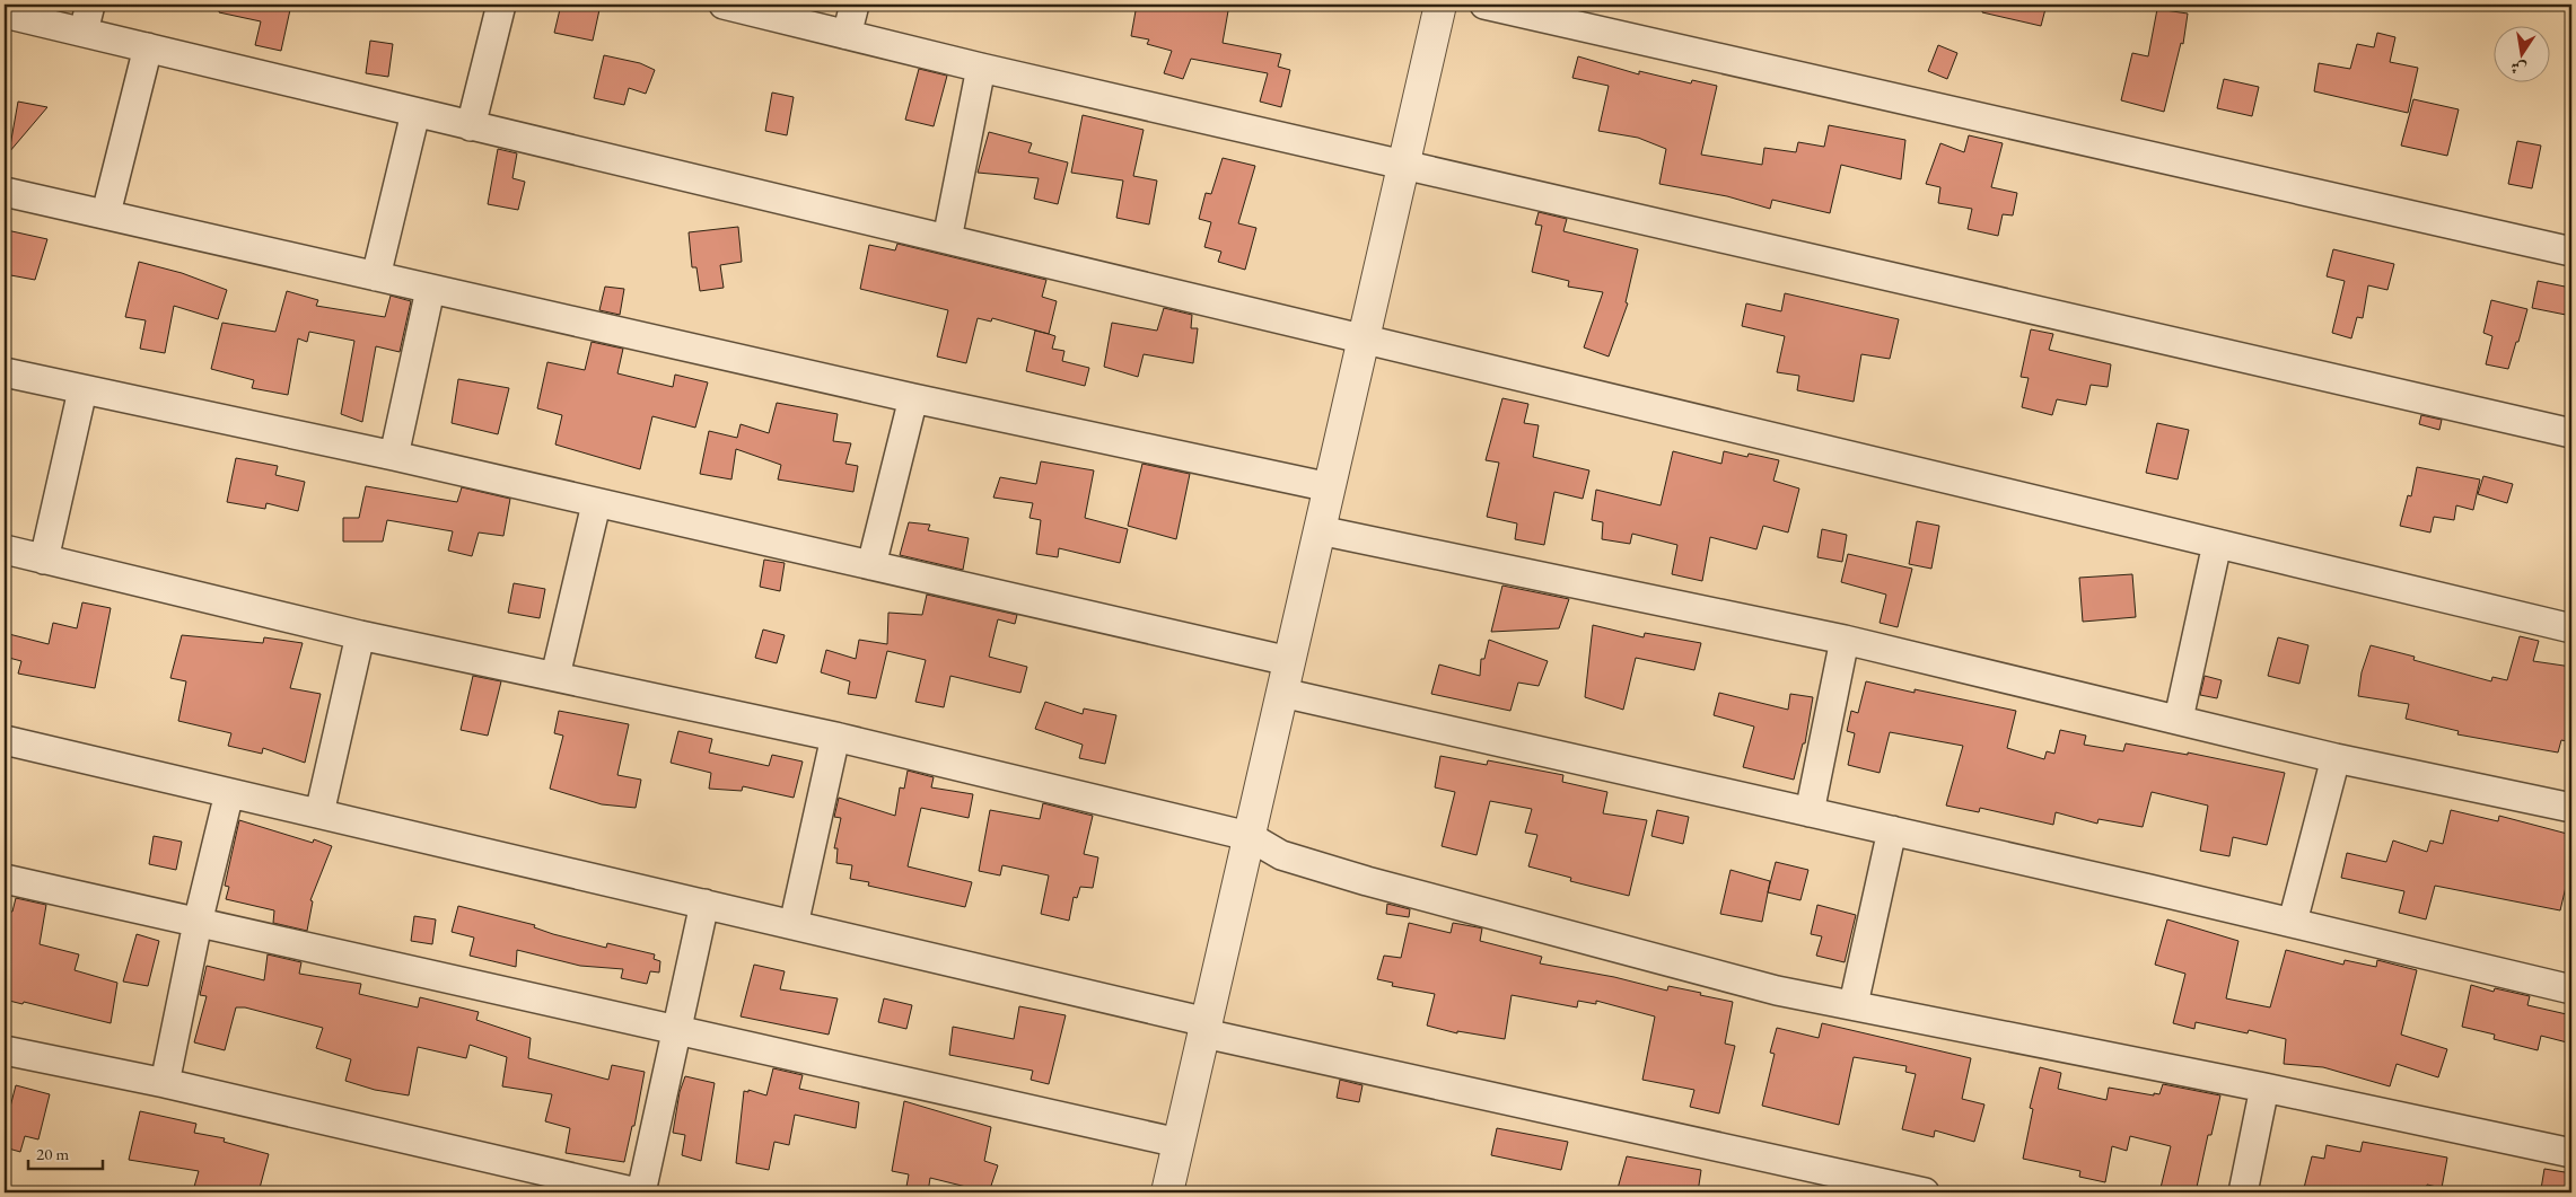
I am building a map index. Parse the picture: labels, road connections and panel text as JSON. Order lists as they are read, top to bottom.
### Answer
{
  "scale_bar": "20 m",
  "north": "bottom"
}
